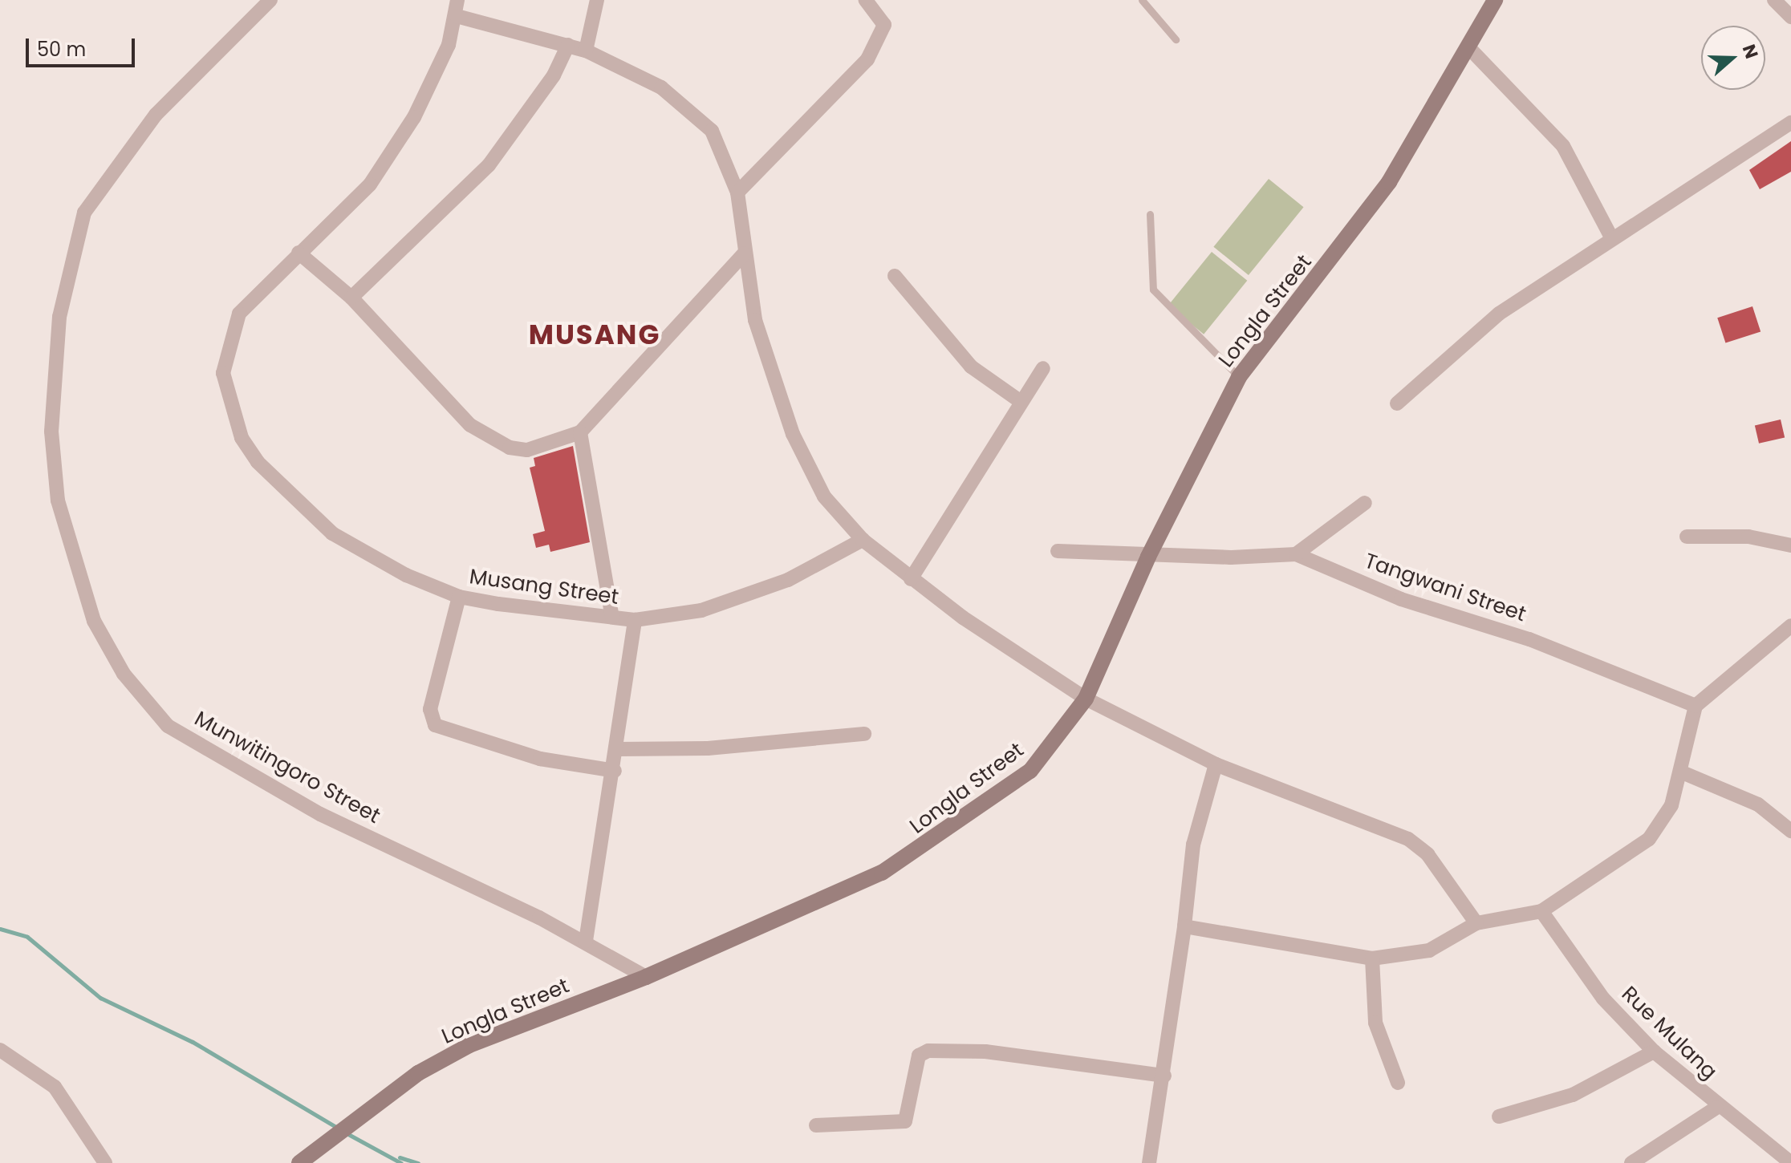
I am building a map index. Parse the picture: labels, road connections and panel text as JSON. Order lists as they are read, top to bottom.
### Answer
{
  "streets": {
    "main road": ["Longla Street"],
    "street": [
      "Musang Street",
      "Tangwani Street",
      "Munwitingoro Street",
      "Rue Mulang"
    ]
  },
  "crossings": [
    ["Longla Street", "Tangwani Street"],
    ["Longla Street", "Munwitingoro Street"]
  ],
  "districts": ["MUSANG"],
  "scale_bar": "50 m",
  "north": "right"
}
